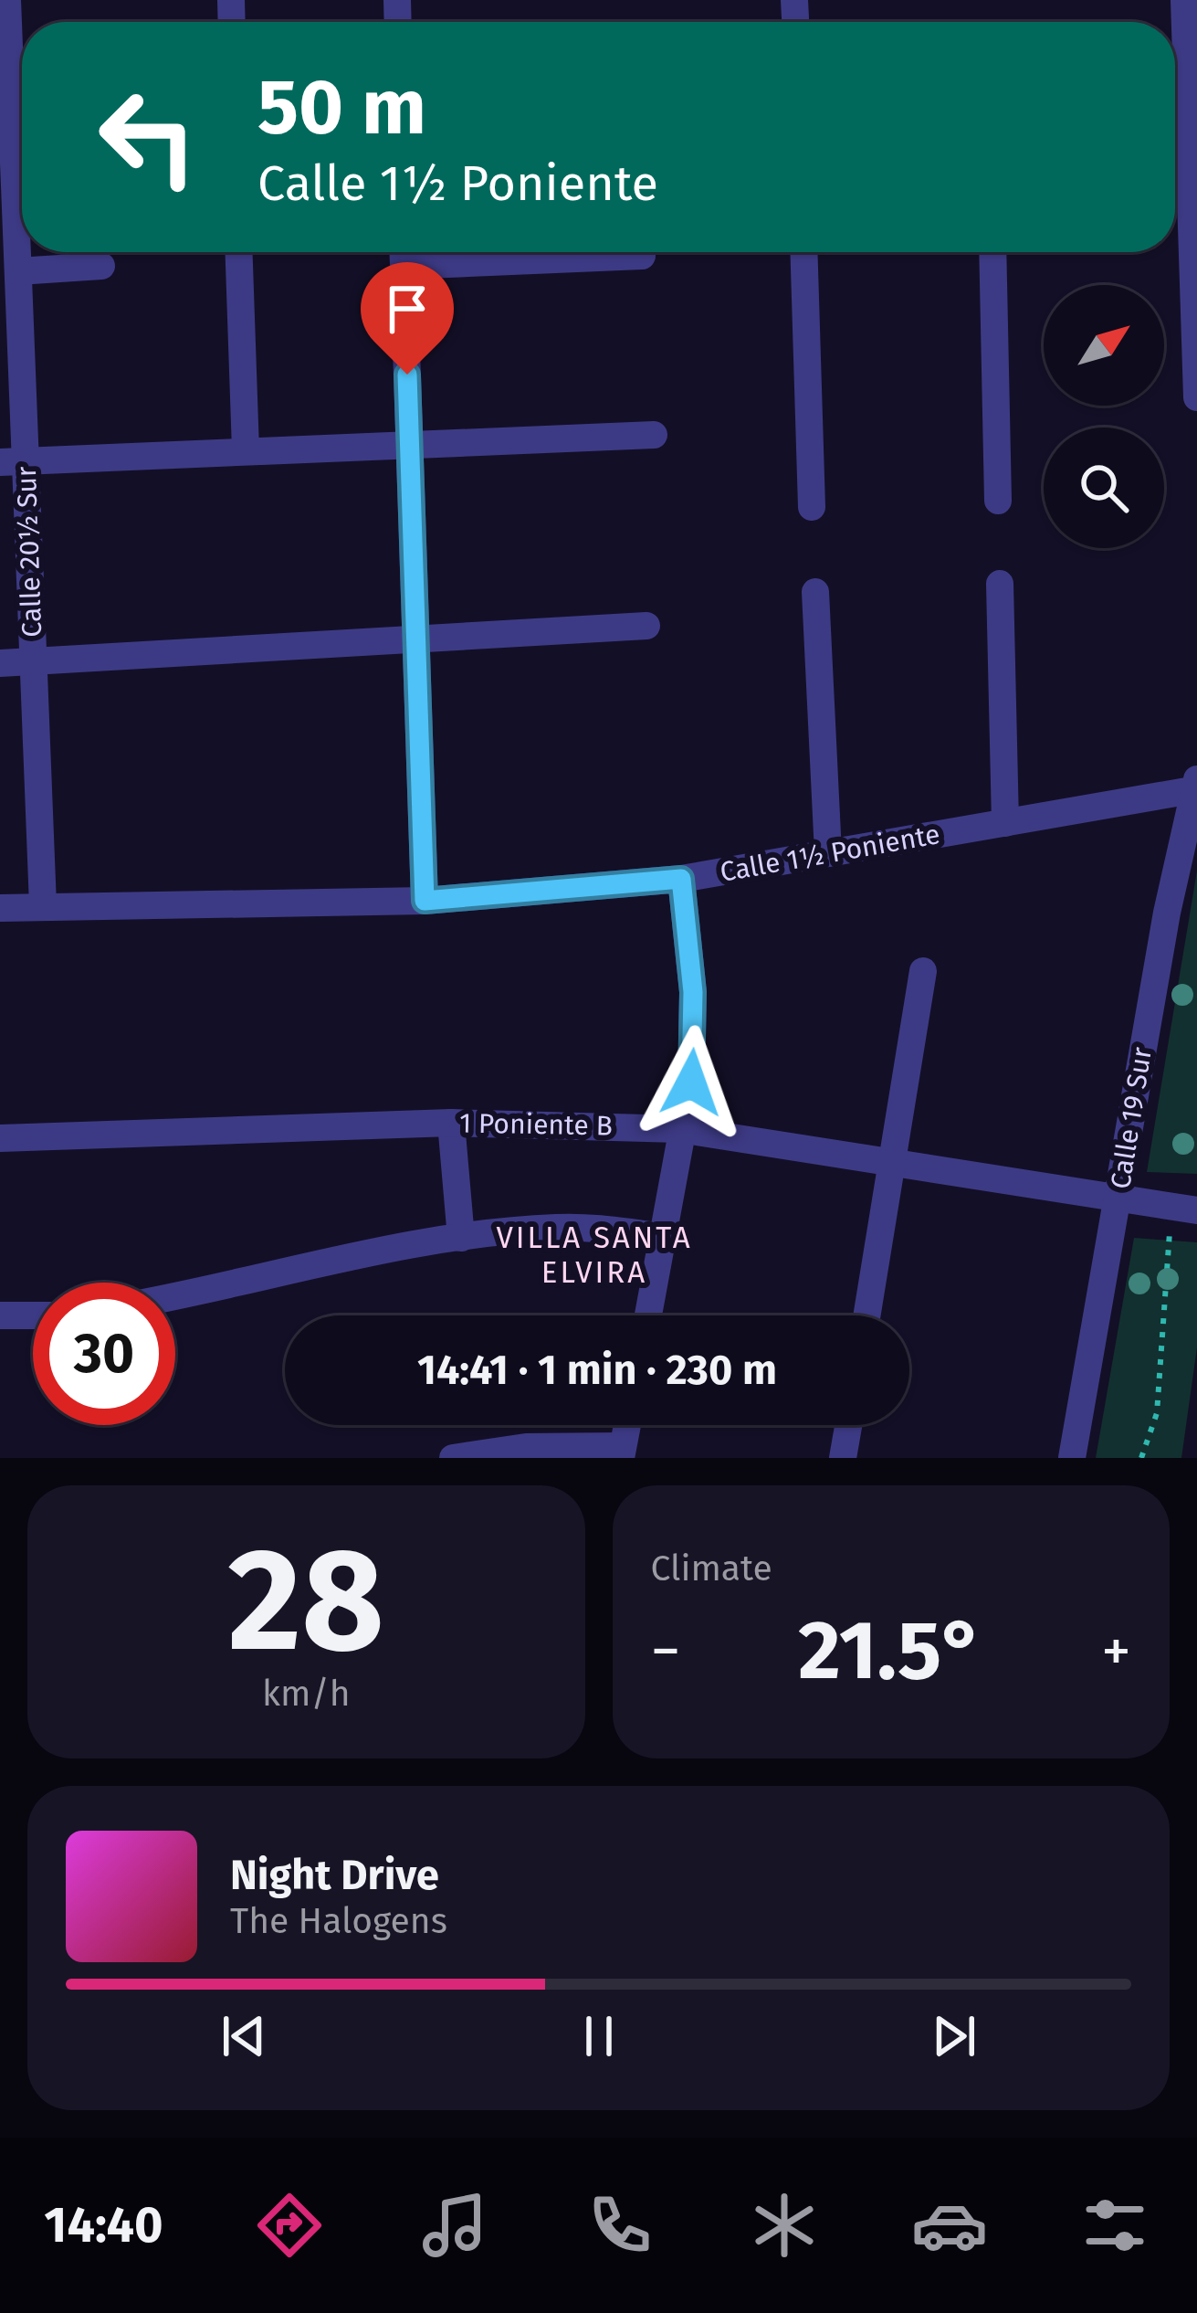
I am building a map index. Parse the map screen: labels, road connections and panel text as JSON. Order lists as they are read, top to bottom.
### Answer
{
  "streets": {
    "street": [
      "Calle 20½ Sur",
      "Calle 1½ Poniente",
      "Calle 19 Sur",
      "1 Poniente B"
    ]
  },
  "crossings": [
    ["Calle 20½ Sur", "Calle 1½ Poniente"],
    ["Calle 1½ Poniente", "Calle 19 Sur"],
    ["Calle 19 Sur", "1 Poniente B"]
  ],
  "districts": ["VILLA SANTA ELVIRA"],
  "north": "top right",
  "page": {
    "turn": ["50 m", "Calle 1½ Poniente"],
    "limit": "30",
    "trip": "14:41 · 1 min · 230 m",
    "tile": [
      ["28", "km/h"],
      "Climate"
    ],
    "heat": ["−", "21.5°", "+"],
    "song": ["Night Drive", "The Halogens"],
    "tabs": "14:40"
  }
}
